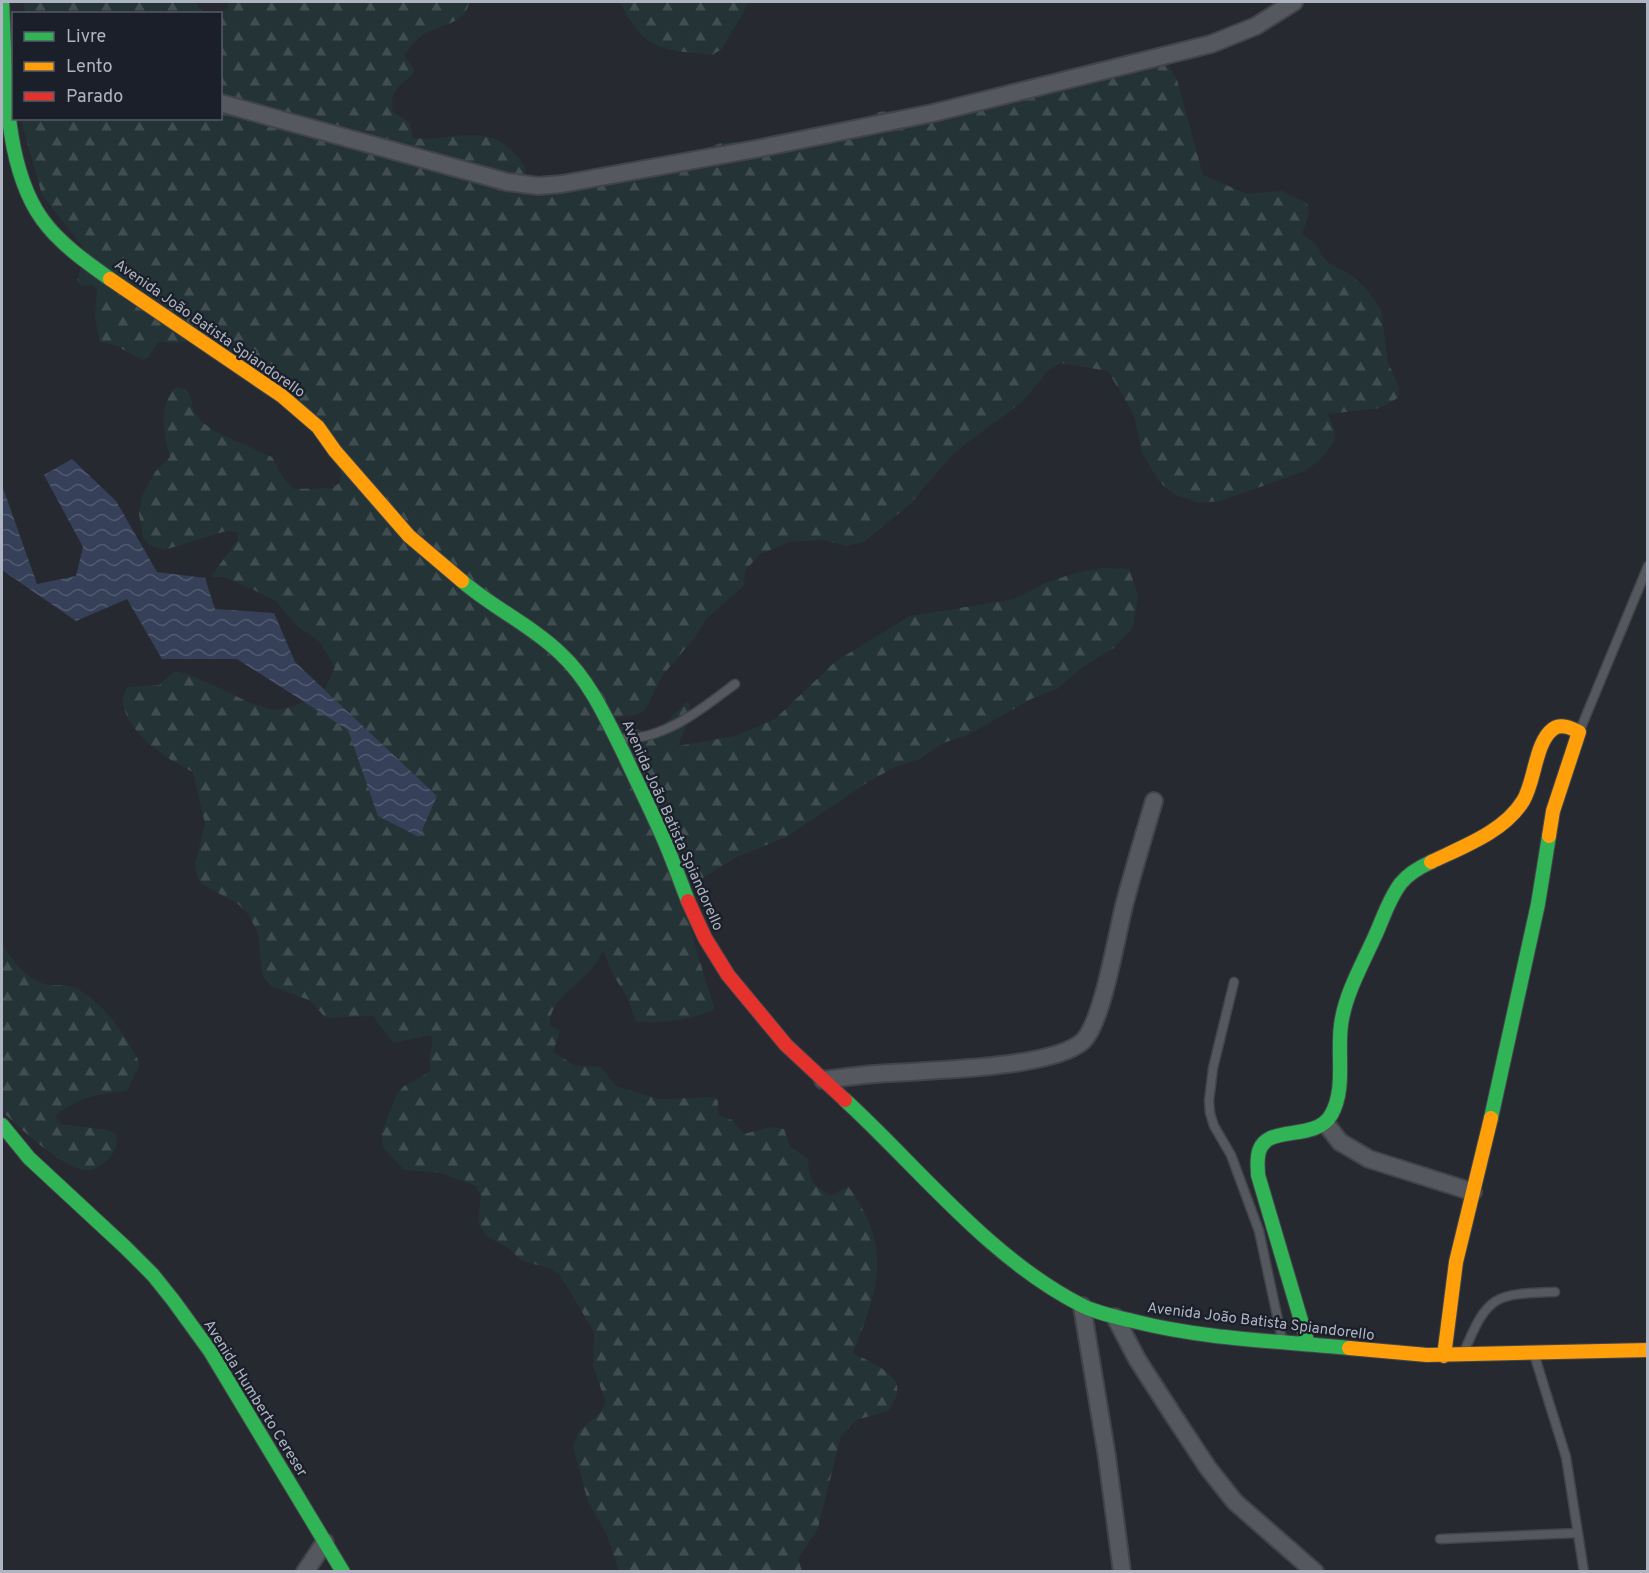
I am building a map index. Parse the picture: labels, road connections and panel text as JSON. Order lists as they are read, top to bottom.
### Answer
{
  "streets": {
    "street": ["Avenida João Batista Spiandorello", "Avenida Humberto Cereser"]
  },
  "legend": ["Livre", "Lento", "Parado"]
}
